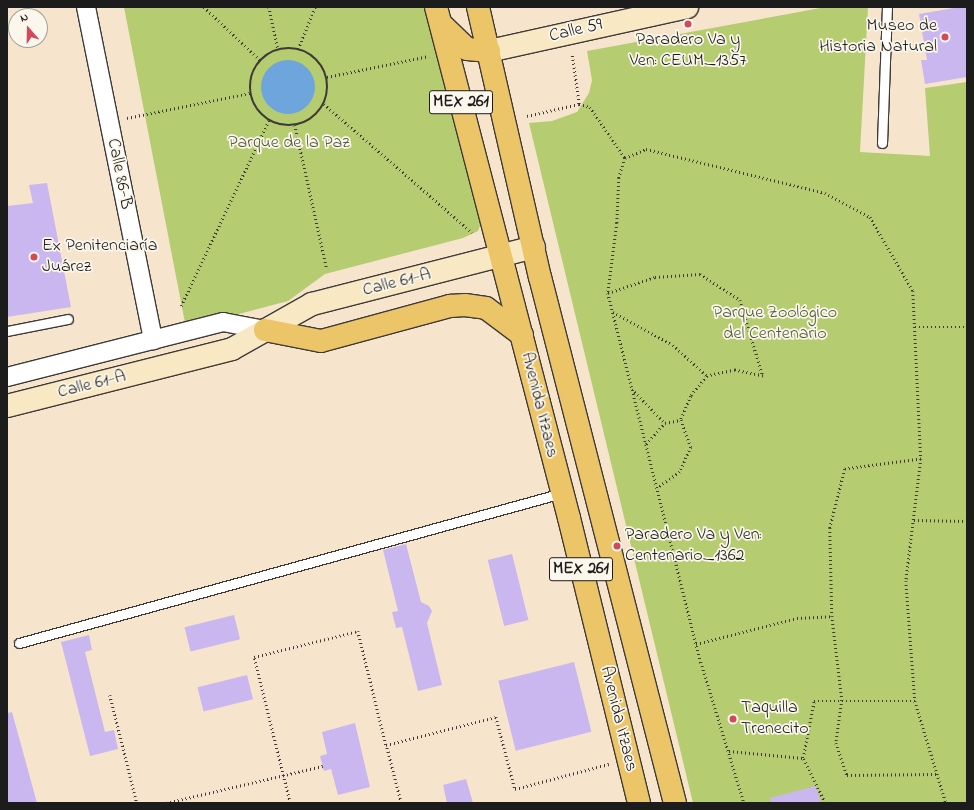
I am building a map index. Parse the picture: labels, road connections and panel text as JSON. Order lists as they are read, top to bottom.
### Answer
{
  "streets": {
    "main road": ["MEX 261", "Avenida Itzaes"],
    "street": ["Calle 59", "Calle 86-B", "Calle 61-A"]
  },
  "crossings": [
    ["Calle 59", "Avenida Itzaes"],
    ["Calle 86-B", "Calle 61-A"],
    ["Calle 61-A", "Avenida Itzaes"]
  ],
  "parks": ["Parque de la Paz", "Parque Zoológico del Centenario"],
  "places": [
    "Paradero Va y Ven: CEUM_1357",
    "Museo de Historia Natural",
    "Ex Penitenciaría Juárez",
    "Paradero Va y Ven: Centenario_1362",
    "Taquilla Trenecito"
  ],
  "north": "top"
}
